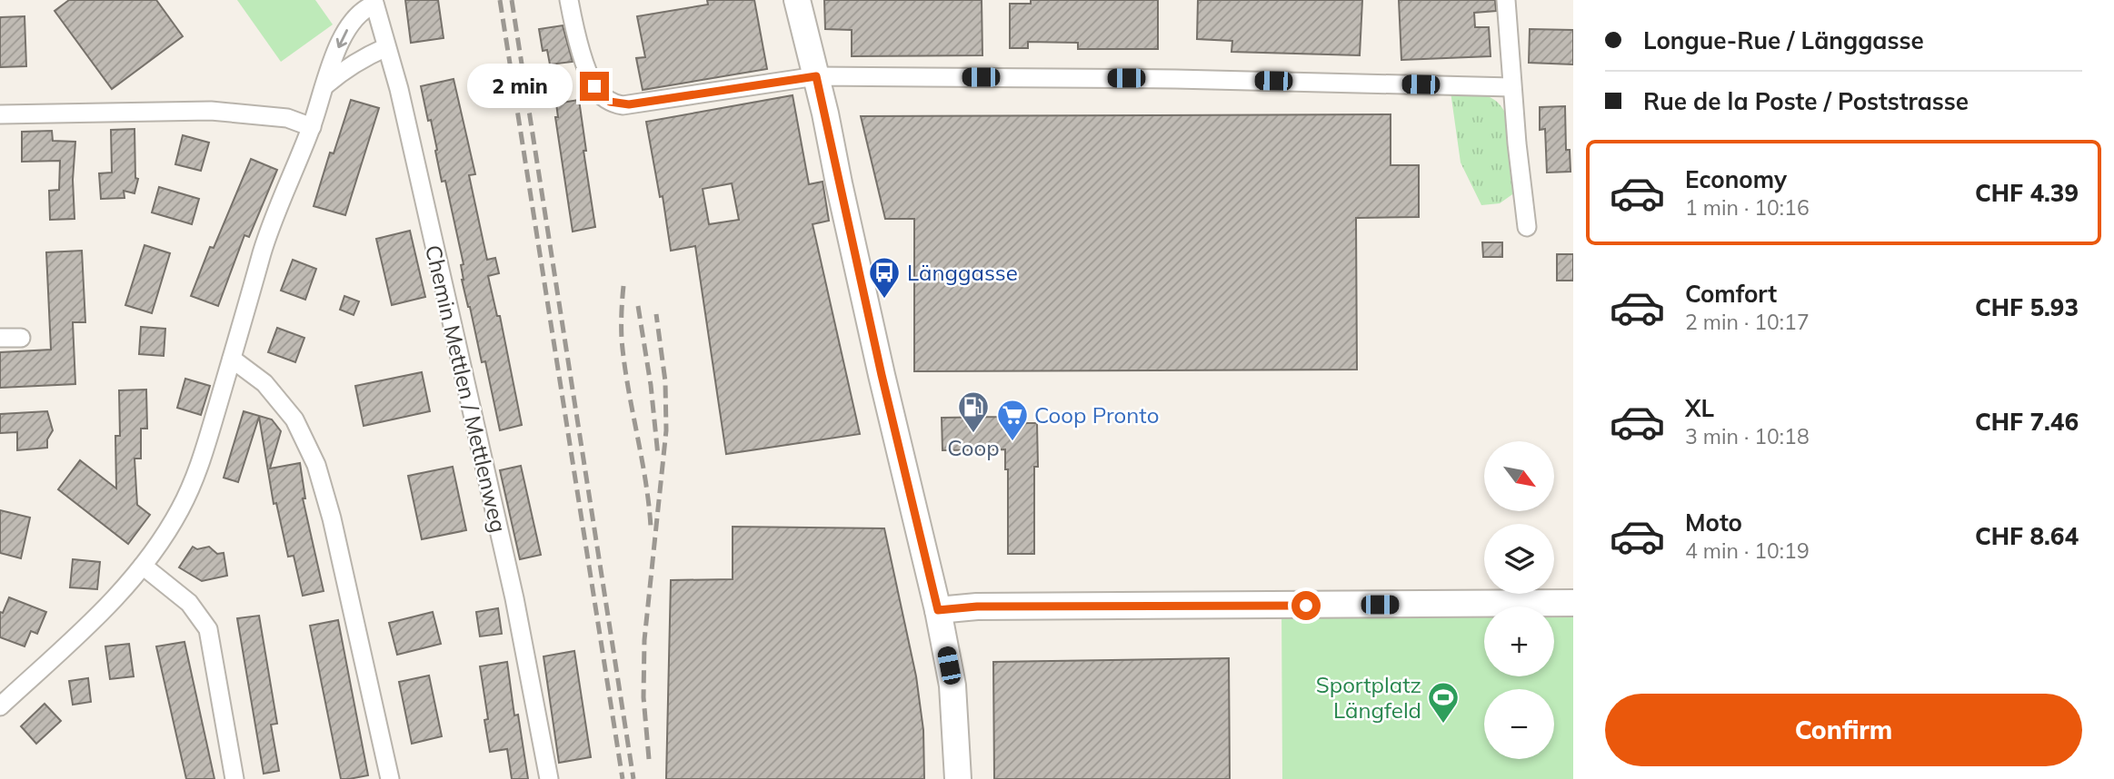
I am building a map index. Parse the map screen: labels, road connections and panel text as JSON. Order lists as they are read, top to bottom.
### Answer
{
  "streets": {
    "street": ["Chemin Mettlen / Mettlenweg"]
  },
  "places": {
    "bus stop": ["Länggasse"],
    "fuel station": ["Coop"],
    "supermarket": ["Coop Pronto"],
    "sports": ["Sportplatz Längfeld"]
  },
  "north": "bottom right",
  "page": {
    "banner": ["Longue-Rue / Länggasse", "Rue de la Poste / Poststrasse"],
    "bubble": "2 min",
    "list": [
      {
        "name": "Economy",
        "note": "1 min · 10:16",
        "value": "CHF 4.39"
      },
      {
        "name": "Comfort",
        "note": "2 min · 10:17",
        "value": "CHF 5.93"
      },
      {
        "name": "XL",
        "note": "3 min · 10:18",
        "value": "CHF 7.46"
      },
      {
        "name": "Moto",
        "note": "4 min · 10:19",
        "value": "CHF 8.64"
      }
    ],
    "map_buttons": ["+", "−"],
    "buttons": "Confirm"
  }
}
